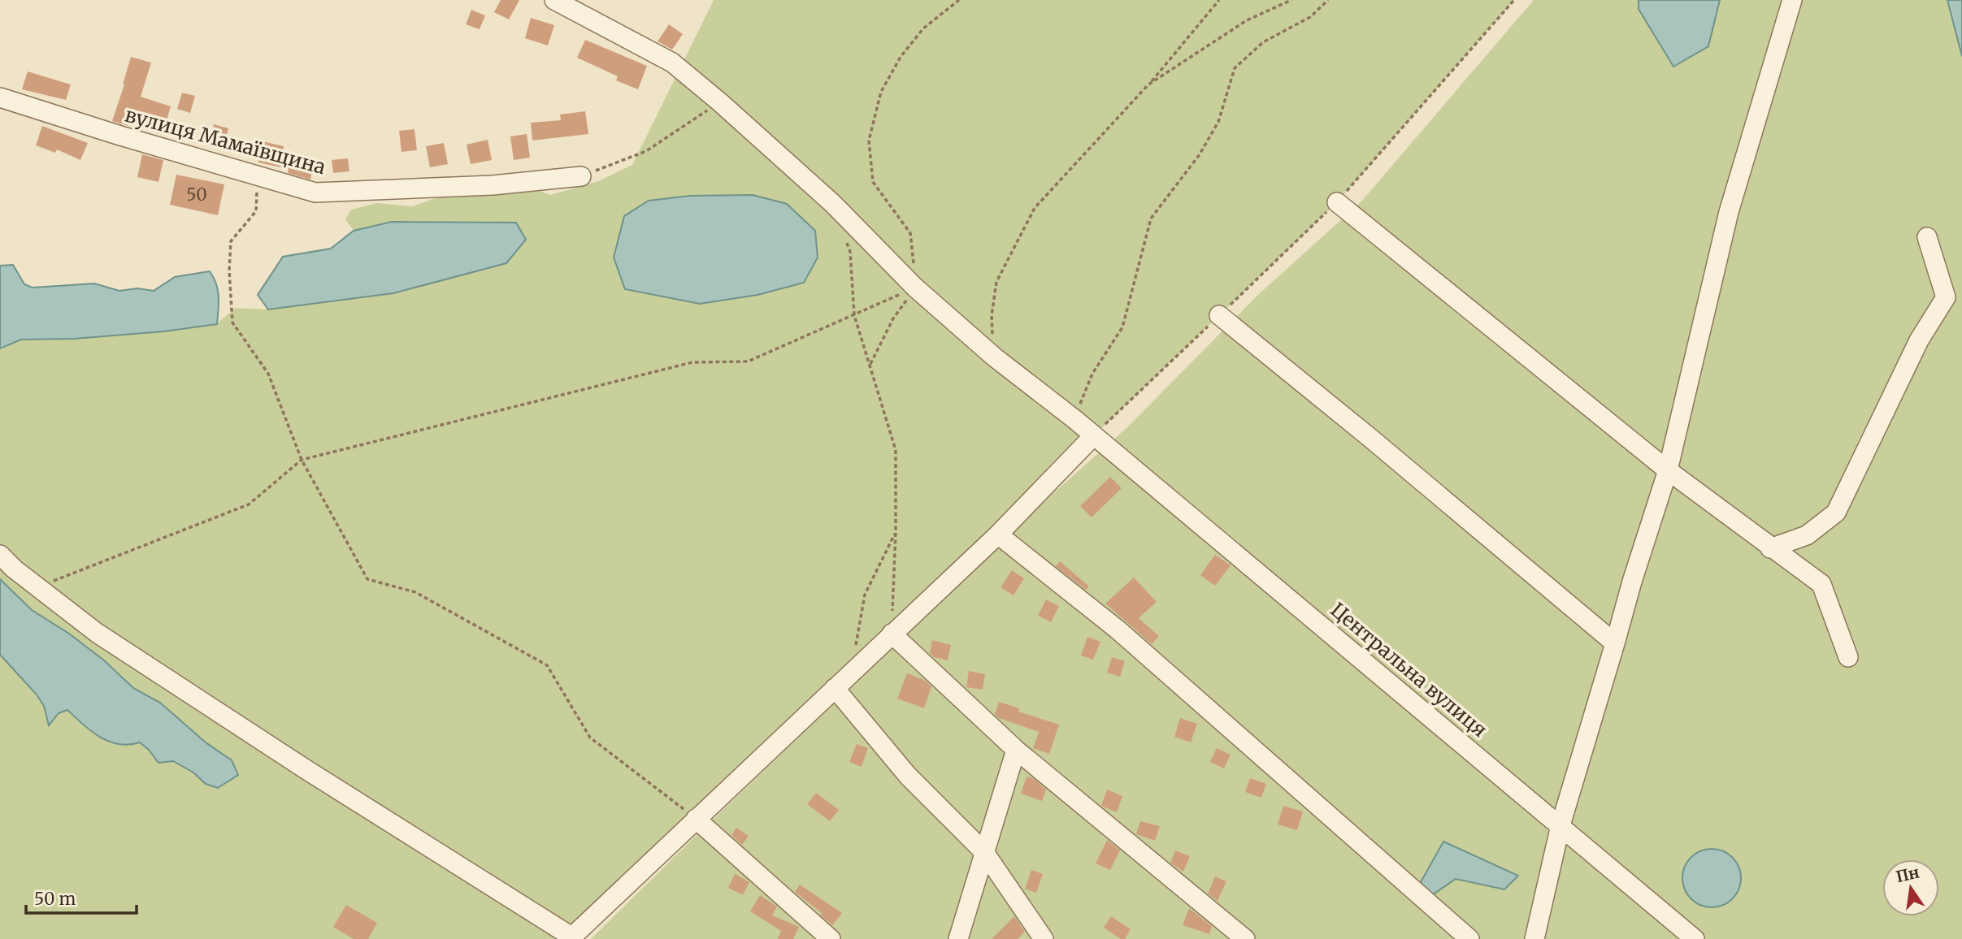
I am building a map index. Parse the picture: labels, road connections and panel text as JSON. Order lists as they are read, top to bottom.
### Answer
{
  "streets": {
    "street": ["вулиця Мамаївщина", "Центральна вулиця"]
  },
  "house_numbers": ["50"],
  "scale_bar": "50 m",
  "north": "top"
}
